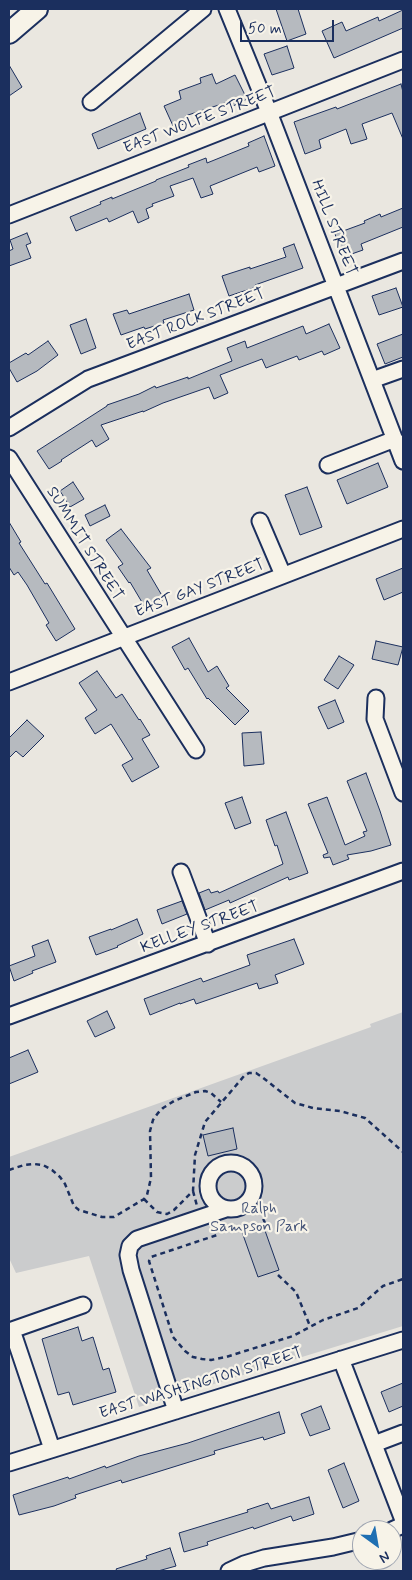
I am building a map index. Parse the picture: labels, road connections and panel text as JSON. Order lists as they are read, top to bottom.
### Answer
{
  "streets": {
    "street": [
      "EAST WOLFE STREET",
      "HILL STREET",
      "EAST ROCK STREET",
      "SUMMIT STREET",
      "EAST GAY STREET",
      "KELLEY STREET",
      "EAST WASHINGTON STREET"
    ]
  },
  "crossings": [
    ["EAST WOLFE STREET", "HILL STREET"],
    ["HILL STREET", "EAST ROCK STREET"],
    ["SUMMIT STREET", "EAST GAY STREET"]
  ],
  "parks": ["Ralph Sampson Park"],
  "scale_bar": "50 m",
  "north": "bottom right"
}
